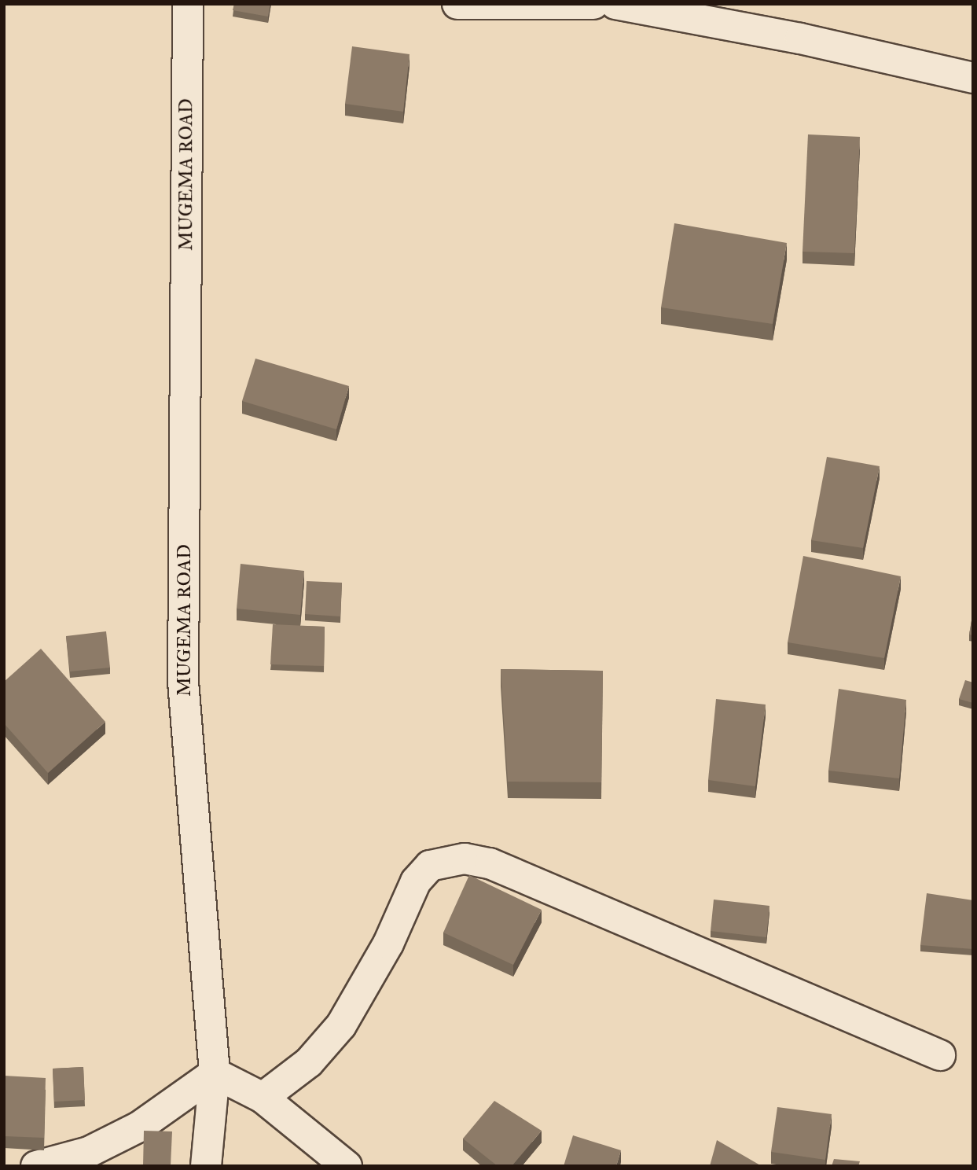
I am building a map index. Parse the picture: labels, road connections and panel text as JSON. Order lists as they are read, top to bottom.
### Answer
{
  "streets": {
    "street": ["MUGEMA ROAD"]
  }
}
